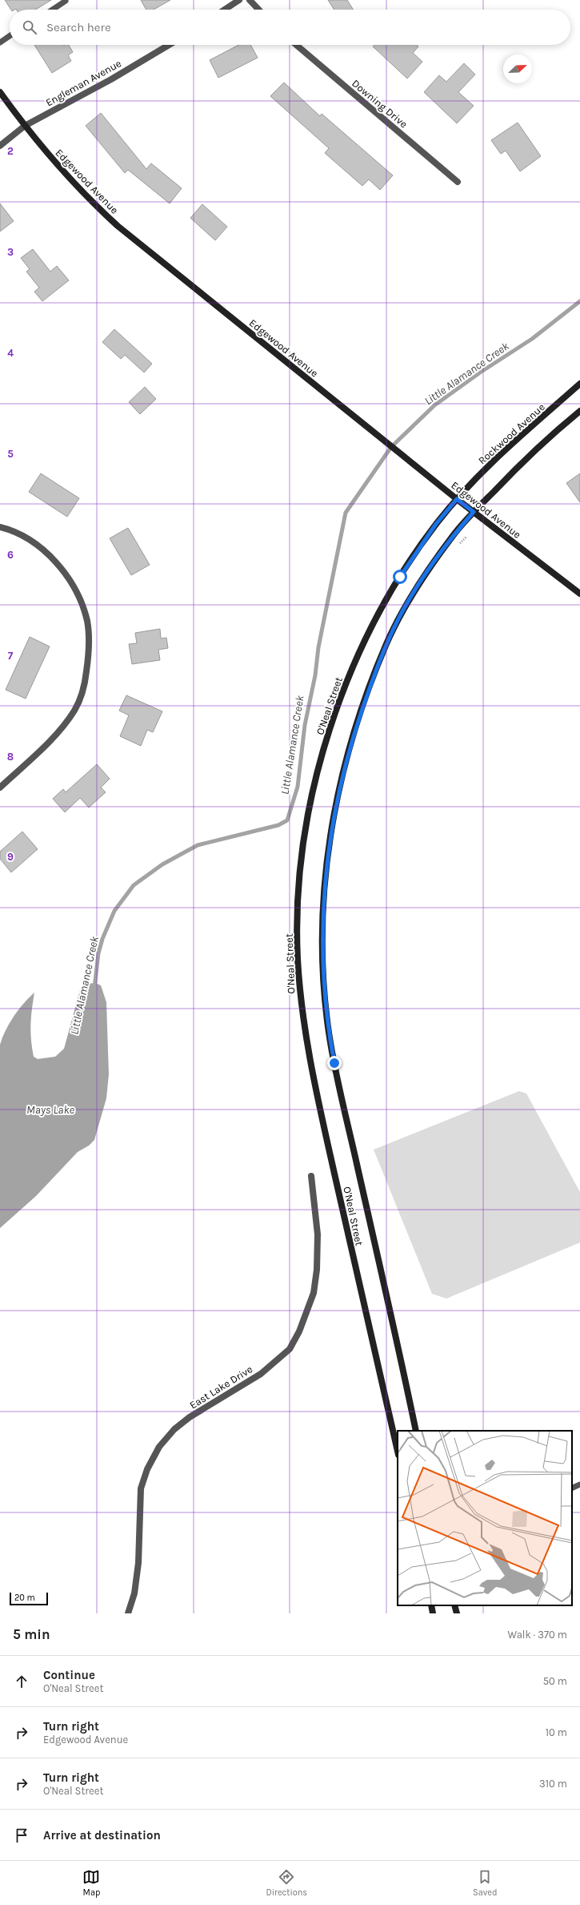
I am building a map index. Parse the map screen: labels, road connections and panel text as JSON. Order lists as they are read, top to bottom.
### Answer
{
  "streets": {
    "street": [
      "Engleman Avenue",
      "Downing Drive",
      "Edgewood Avenue",
      "Rockwood Avenue",
      "O'Neal Street",
      "East Lake Drive"
    ]
  },
  "crossings": [
    ["Engleman Avenue", "Edgewood Avenue"],
    ["Edgewood Avenue", "Rockwood Avenue"],
    ["Edgewood Avenue", "O'Neal Street"],
    ["Rockwood Avenue", "O'Neal Street"]
  ],
  "water": ["Little Alamance Creek", "Mays Lake"],
  "scale_bar": "20 m",
  "north": "top right",
  "page": {
    "search": "Search here",
    "scale": "20 m",
    "heading": ["5 min", "Walk · 370 m"],
    "list": [
      ["Continue", "O'Neal Street", "50 m"],
      ["Turn right", "Edgewood Avenue", "10 m"],
      ["Turn right", "O'Neal Street", "310 m"],
      "Arrive at destination"
    ],
    "nav": ["Map", "Directions", "Saved"]
  },
  "grid": {
    "rows": [
      "2",
      "3",
      "4",
      "5",
      "6",
      "7",
      "8",
      "9"
    ]
  }
}
